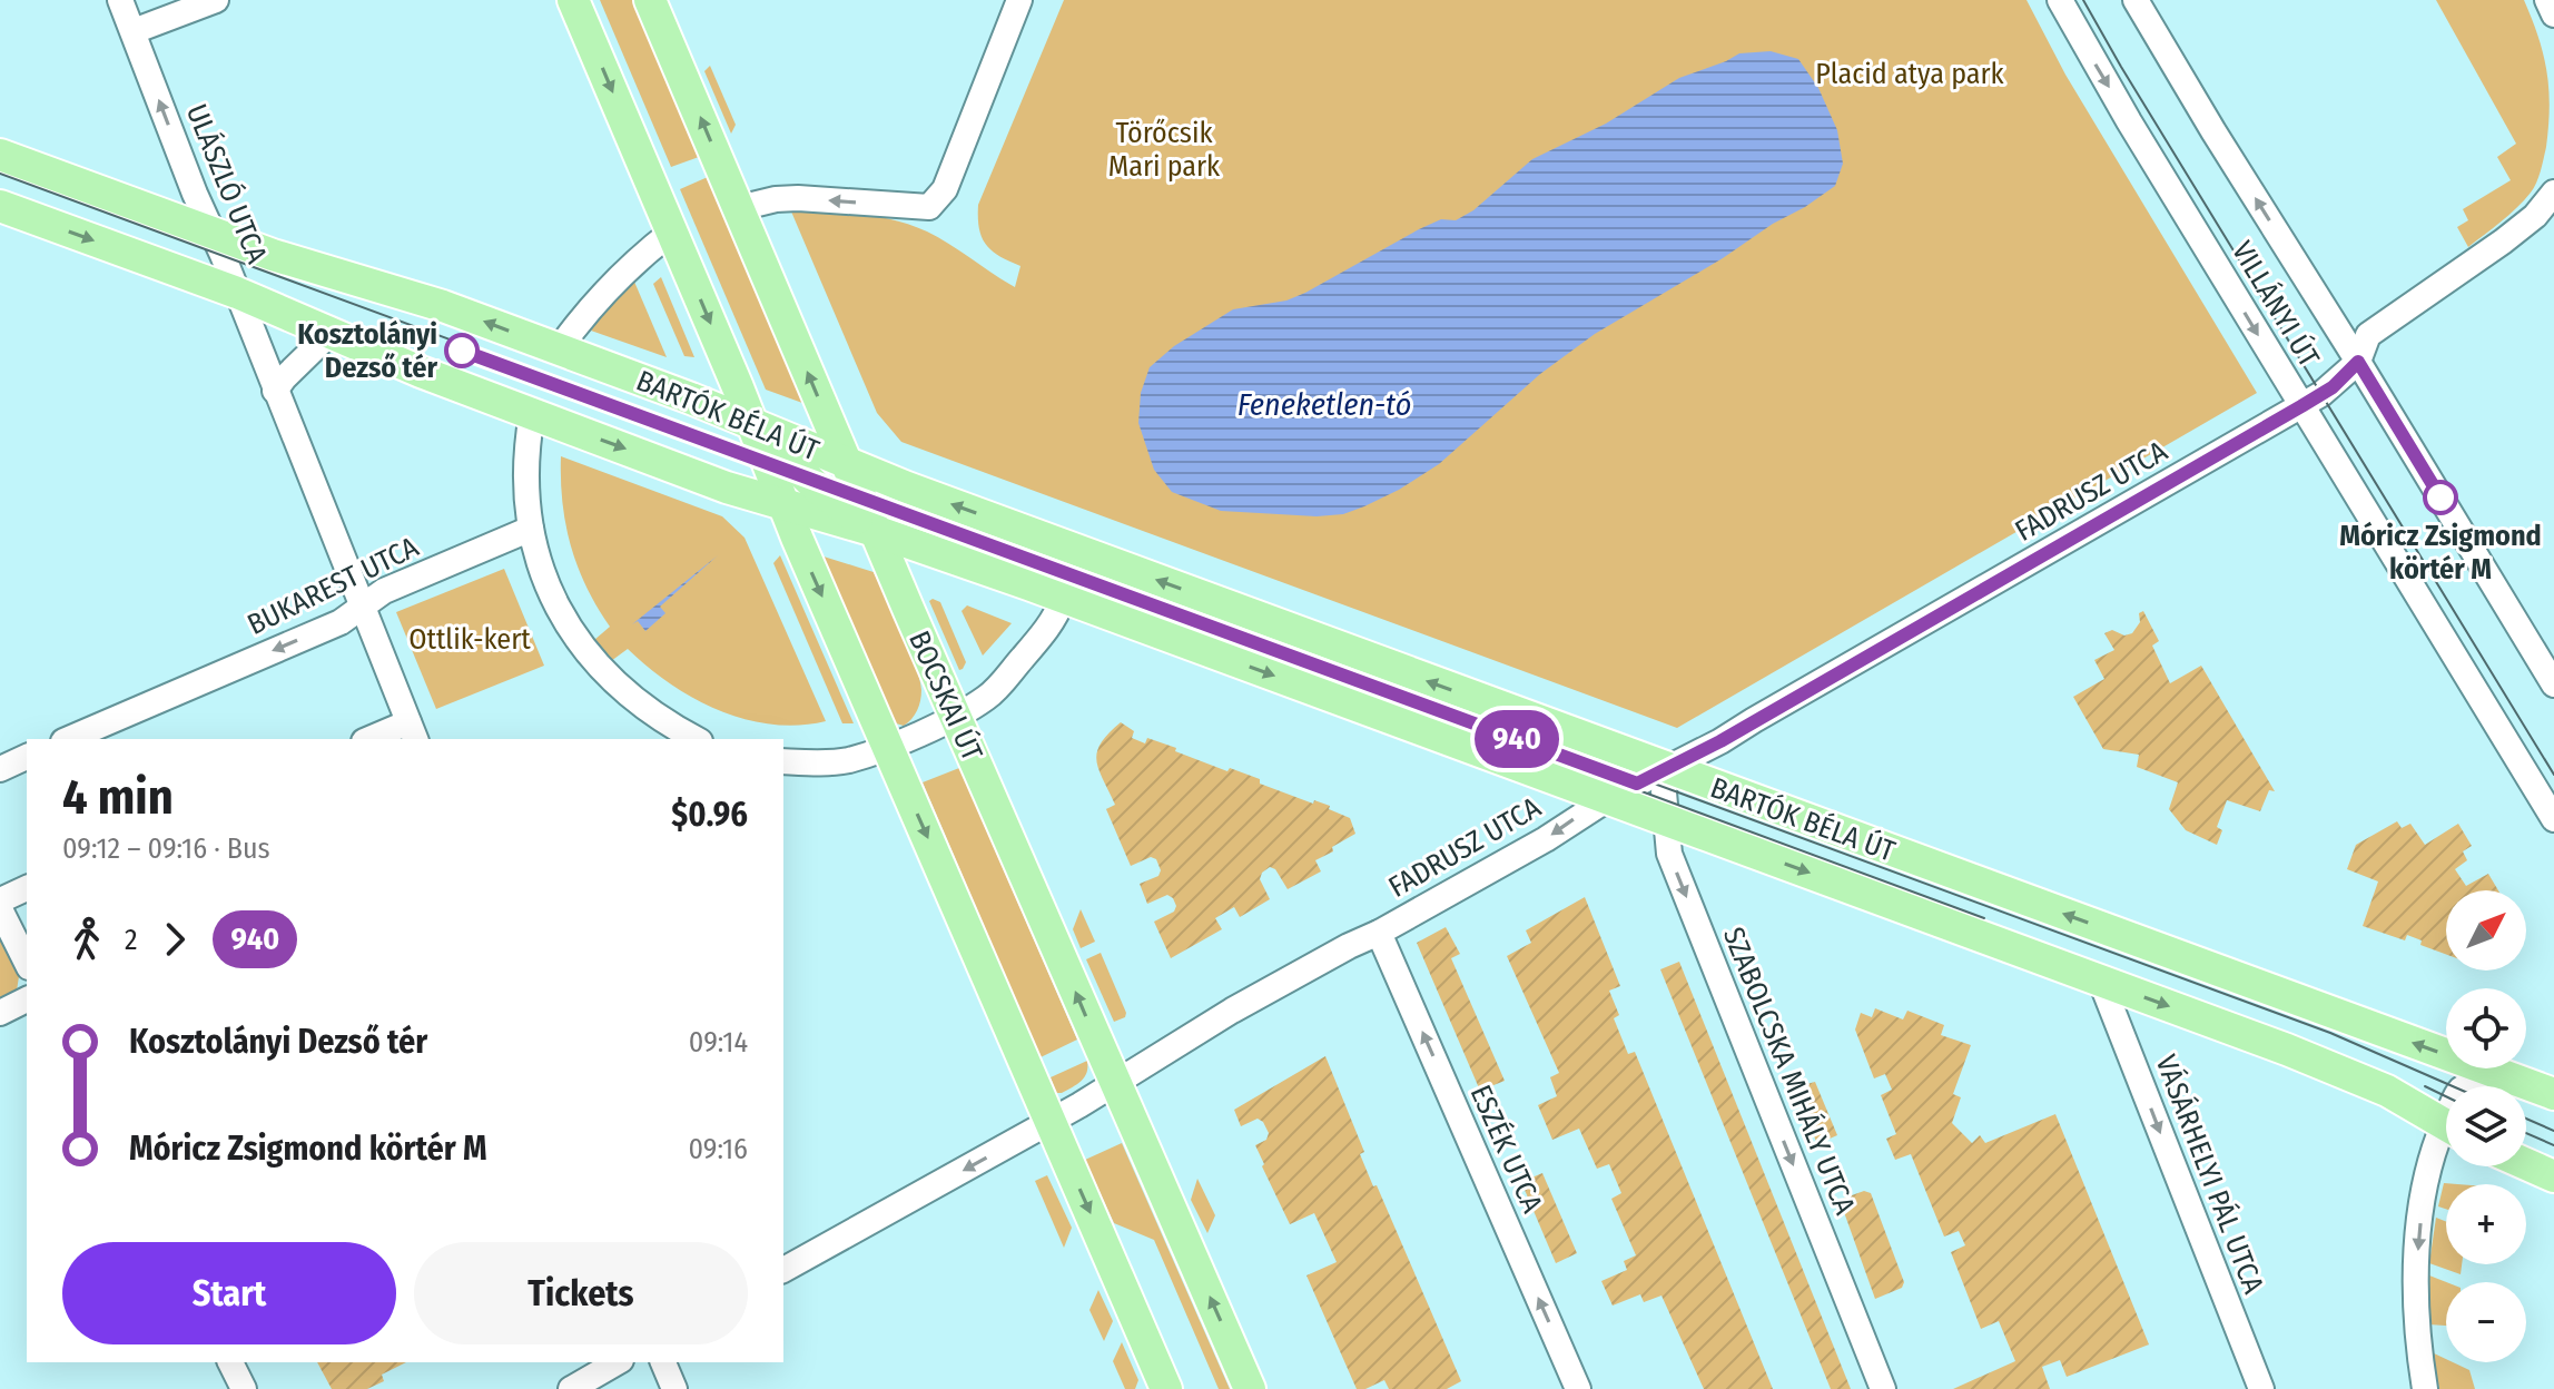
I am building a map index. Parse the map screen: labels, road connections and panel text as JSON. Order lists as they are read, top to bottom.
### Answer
{
  "streets": {
    "main road": ["BARTÓK BÉLA ÚT", "BOCSKAI ÚT"],
    "street": [
      "ULÁSZLÓ UTCA",
      "VILLÁNYI ÚT",
      "FADRUSZ UTCA",
      "BUKAREST UTCA",
      "SZABOLCSKA MIHÁLY UTCA",
      "ESZÉK UTCA",
      "VÁSÁRHELYI PÁL UTCA"
    ]
  },
  "crossings": [
    ["ULÁSZLÓ UTCA", "BARTÓK BÉLA ÚT"],
    ["ULÁSZLÓ UTCA", "BUKAREST UTCA"],
    ["VILLÁNYI ÚT", "FADRUSZ UTCA"],
    ["BARTÓK BÉLA ÚT", "FADRUSZ UTCA"],
    ["BARTÓK BÉLA ÚT", "BOCSKAI ÚT"],
    ["BARTÓK BÉLA ÚT", "SZABOLCSKA MIHÁLY UTCA"],
    ["BARTÓK BÉLA ÚT", "VÁSÁRHELYI PÁL UTCA"],
    ["FADRUSZ UTCA", "BOCSKAI ÚT"],
    ["FADRUSZ UTCA", "SZABOLCSKA MIHÁLY UTCA"],
    ["FADRUSZ UTCA", "ESZÉK UTCA"]
  ],
  "one_way": [
    "BUKAREST UTCA",
    "SZABOLCSKA MIHÁLY UTCA",
    "ESZÉK UTCA",
    "VÁSÁRHELYI PÁL UTCA"
  ],
  "water": ["Feneketlen-tó"],
  "parks": ["Placid atya park", "Törőcsik Mari park", "Ottlik-kert"],
  "places": ["Kosztolányi Dezső tér", "Móricz Zsigmond körtér M"],
  "lines": ["bus line 940"],
  "north": "top right",
  "page": {
    "on_map": "940",
    "heading": ["4 min", "09:12 – 09:16 · Bus", "$0.96"],
    "map_buttons": ["+", "−"],
    "legs": ["2", "940"],
    "list": [
      {
        "name": "Kosztolányi Dezső tér",
        "value": "09:14"
      },
      {
        "name": "Móricz Zsigmond körtér M",
        "value": "09:16"
      }
    ],
    "buttons": ["Start", "Tickets"]
  }
}
